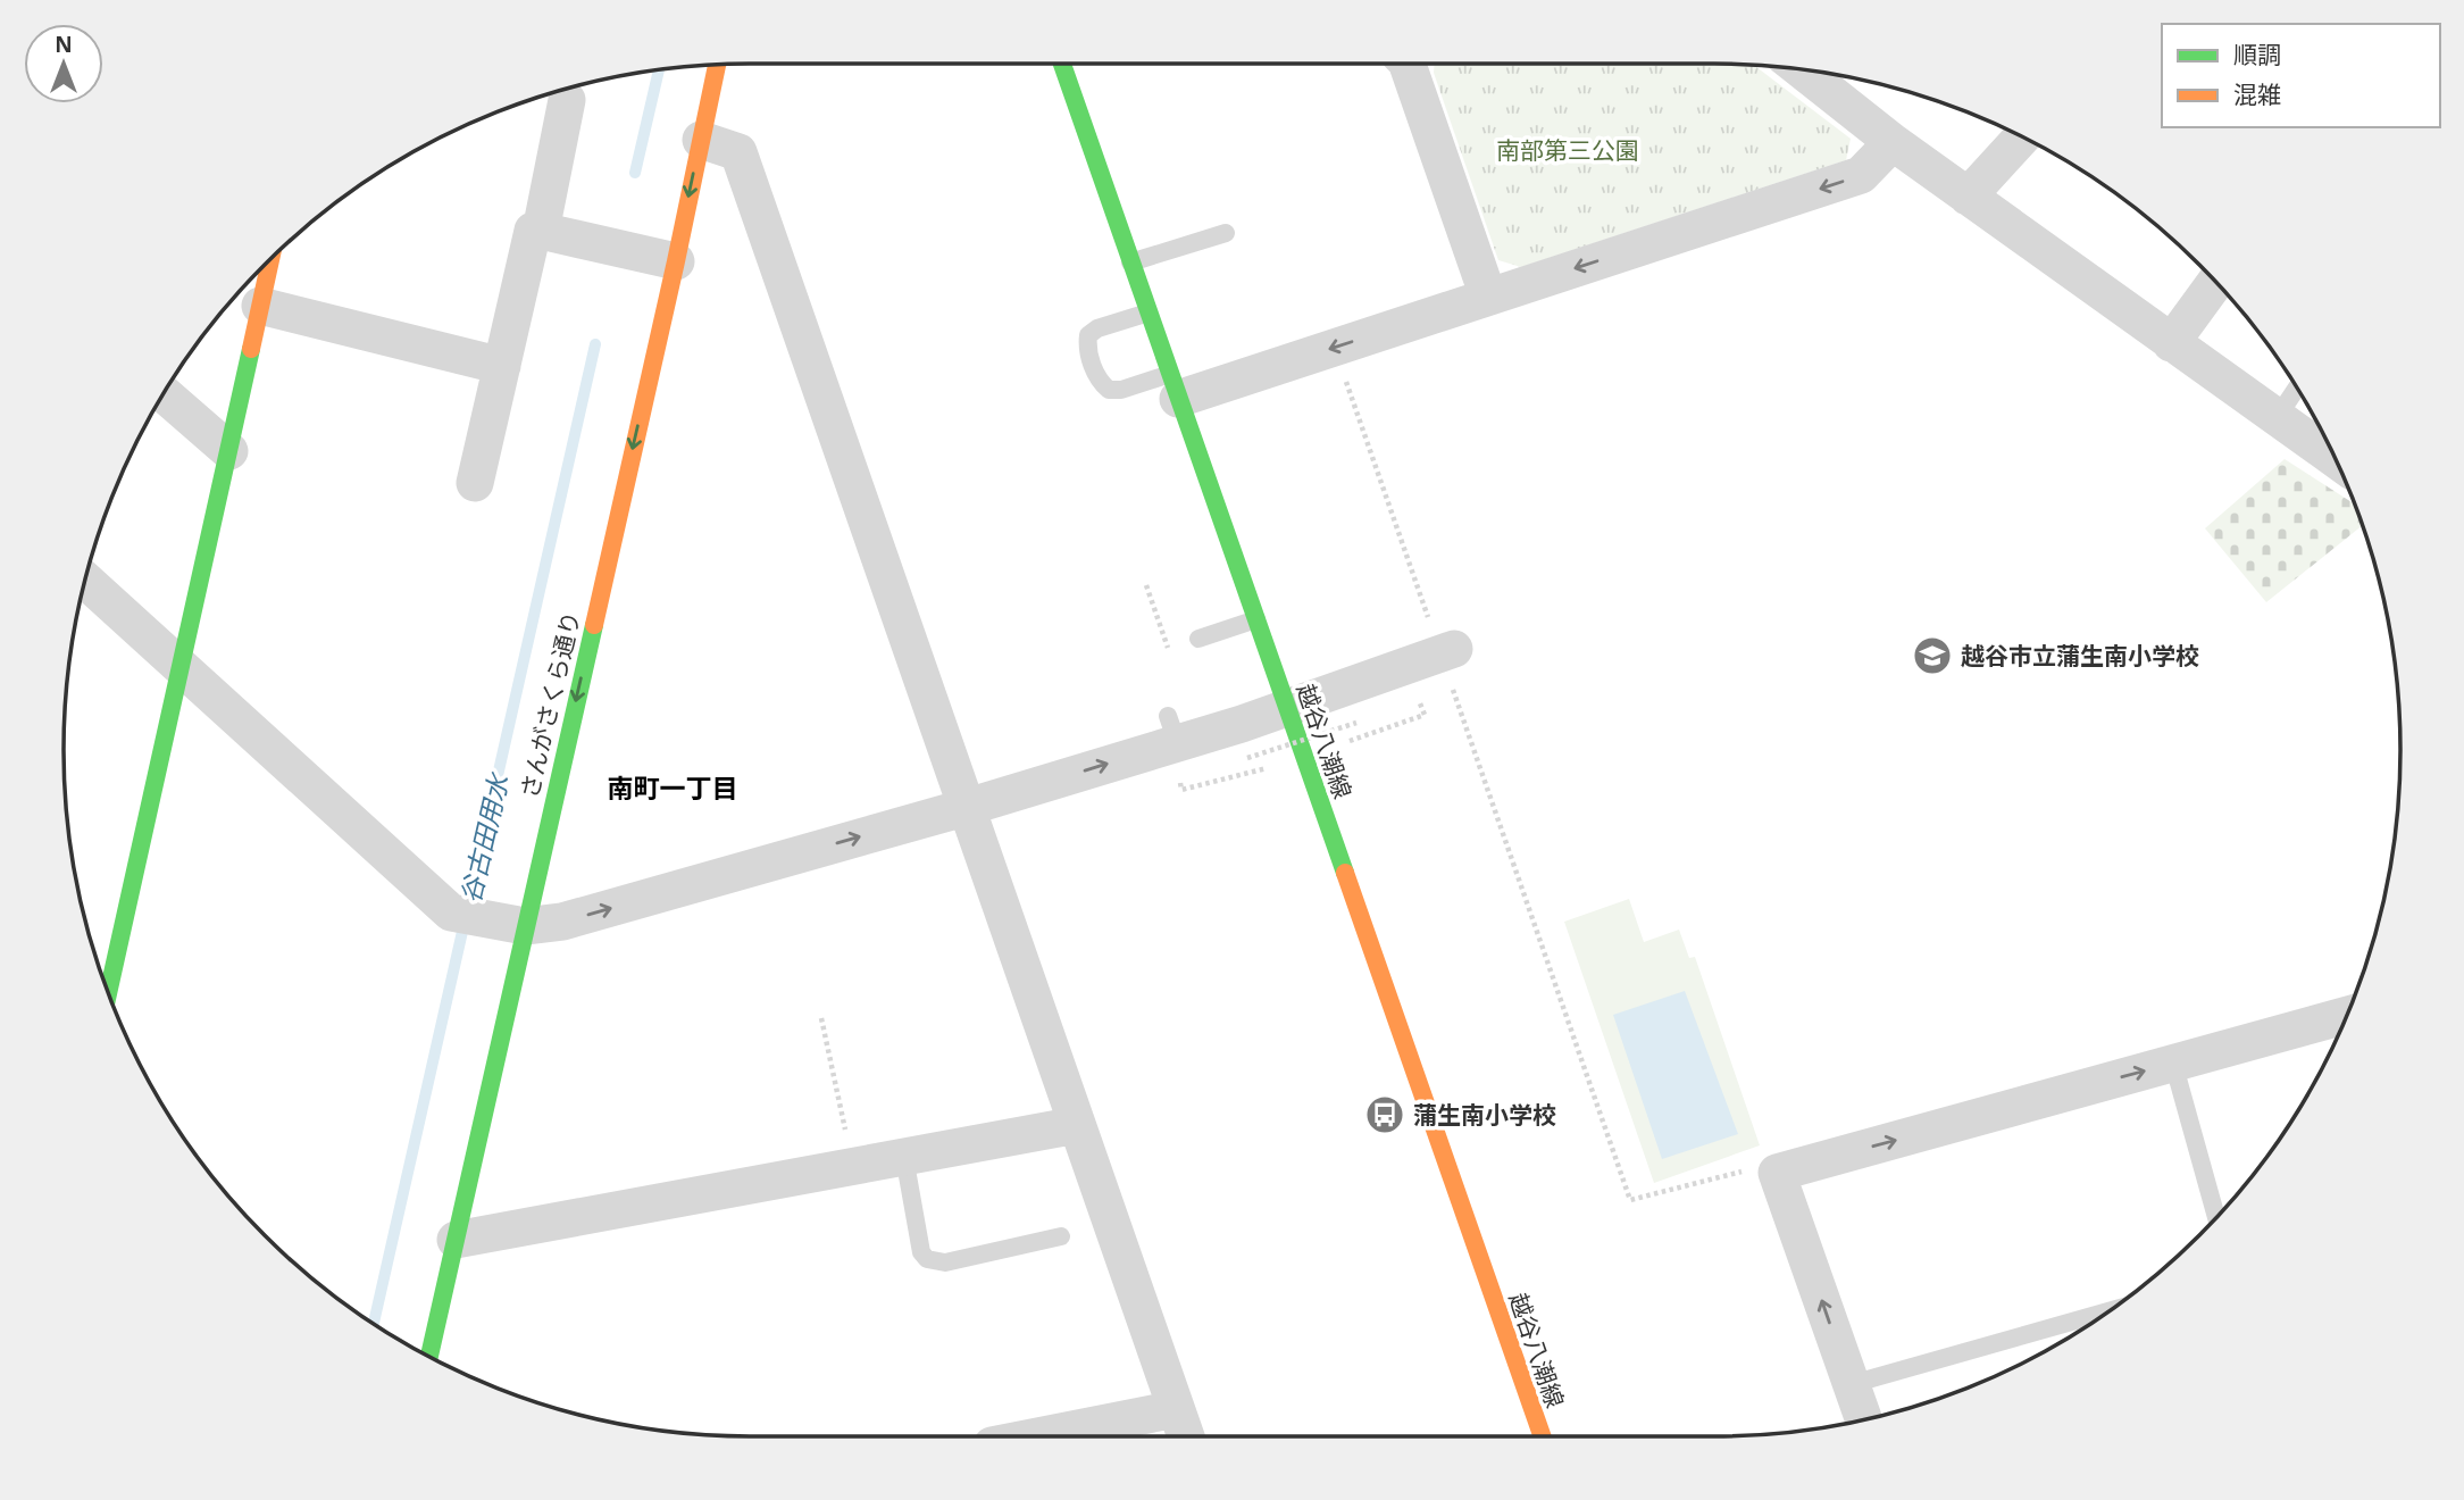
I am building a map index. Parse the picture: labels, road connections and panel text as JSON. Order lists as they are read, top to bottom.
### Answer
{
  "streets": {
    "street": ["さんがさくら通り", "越谷八潮線"]
  },
  "districts": ["南町一丁目"],
  "water": ["谷古田用水"],
  "parks": ["南部第三公園"],
  "places": {
    "school or university": ["越谷市立蒲生南小学校"],
    "bus stop": ["蒲生南小学校"]
  },
  "legend": ["順調", "混雑"],
  "north": "top"
}
